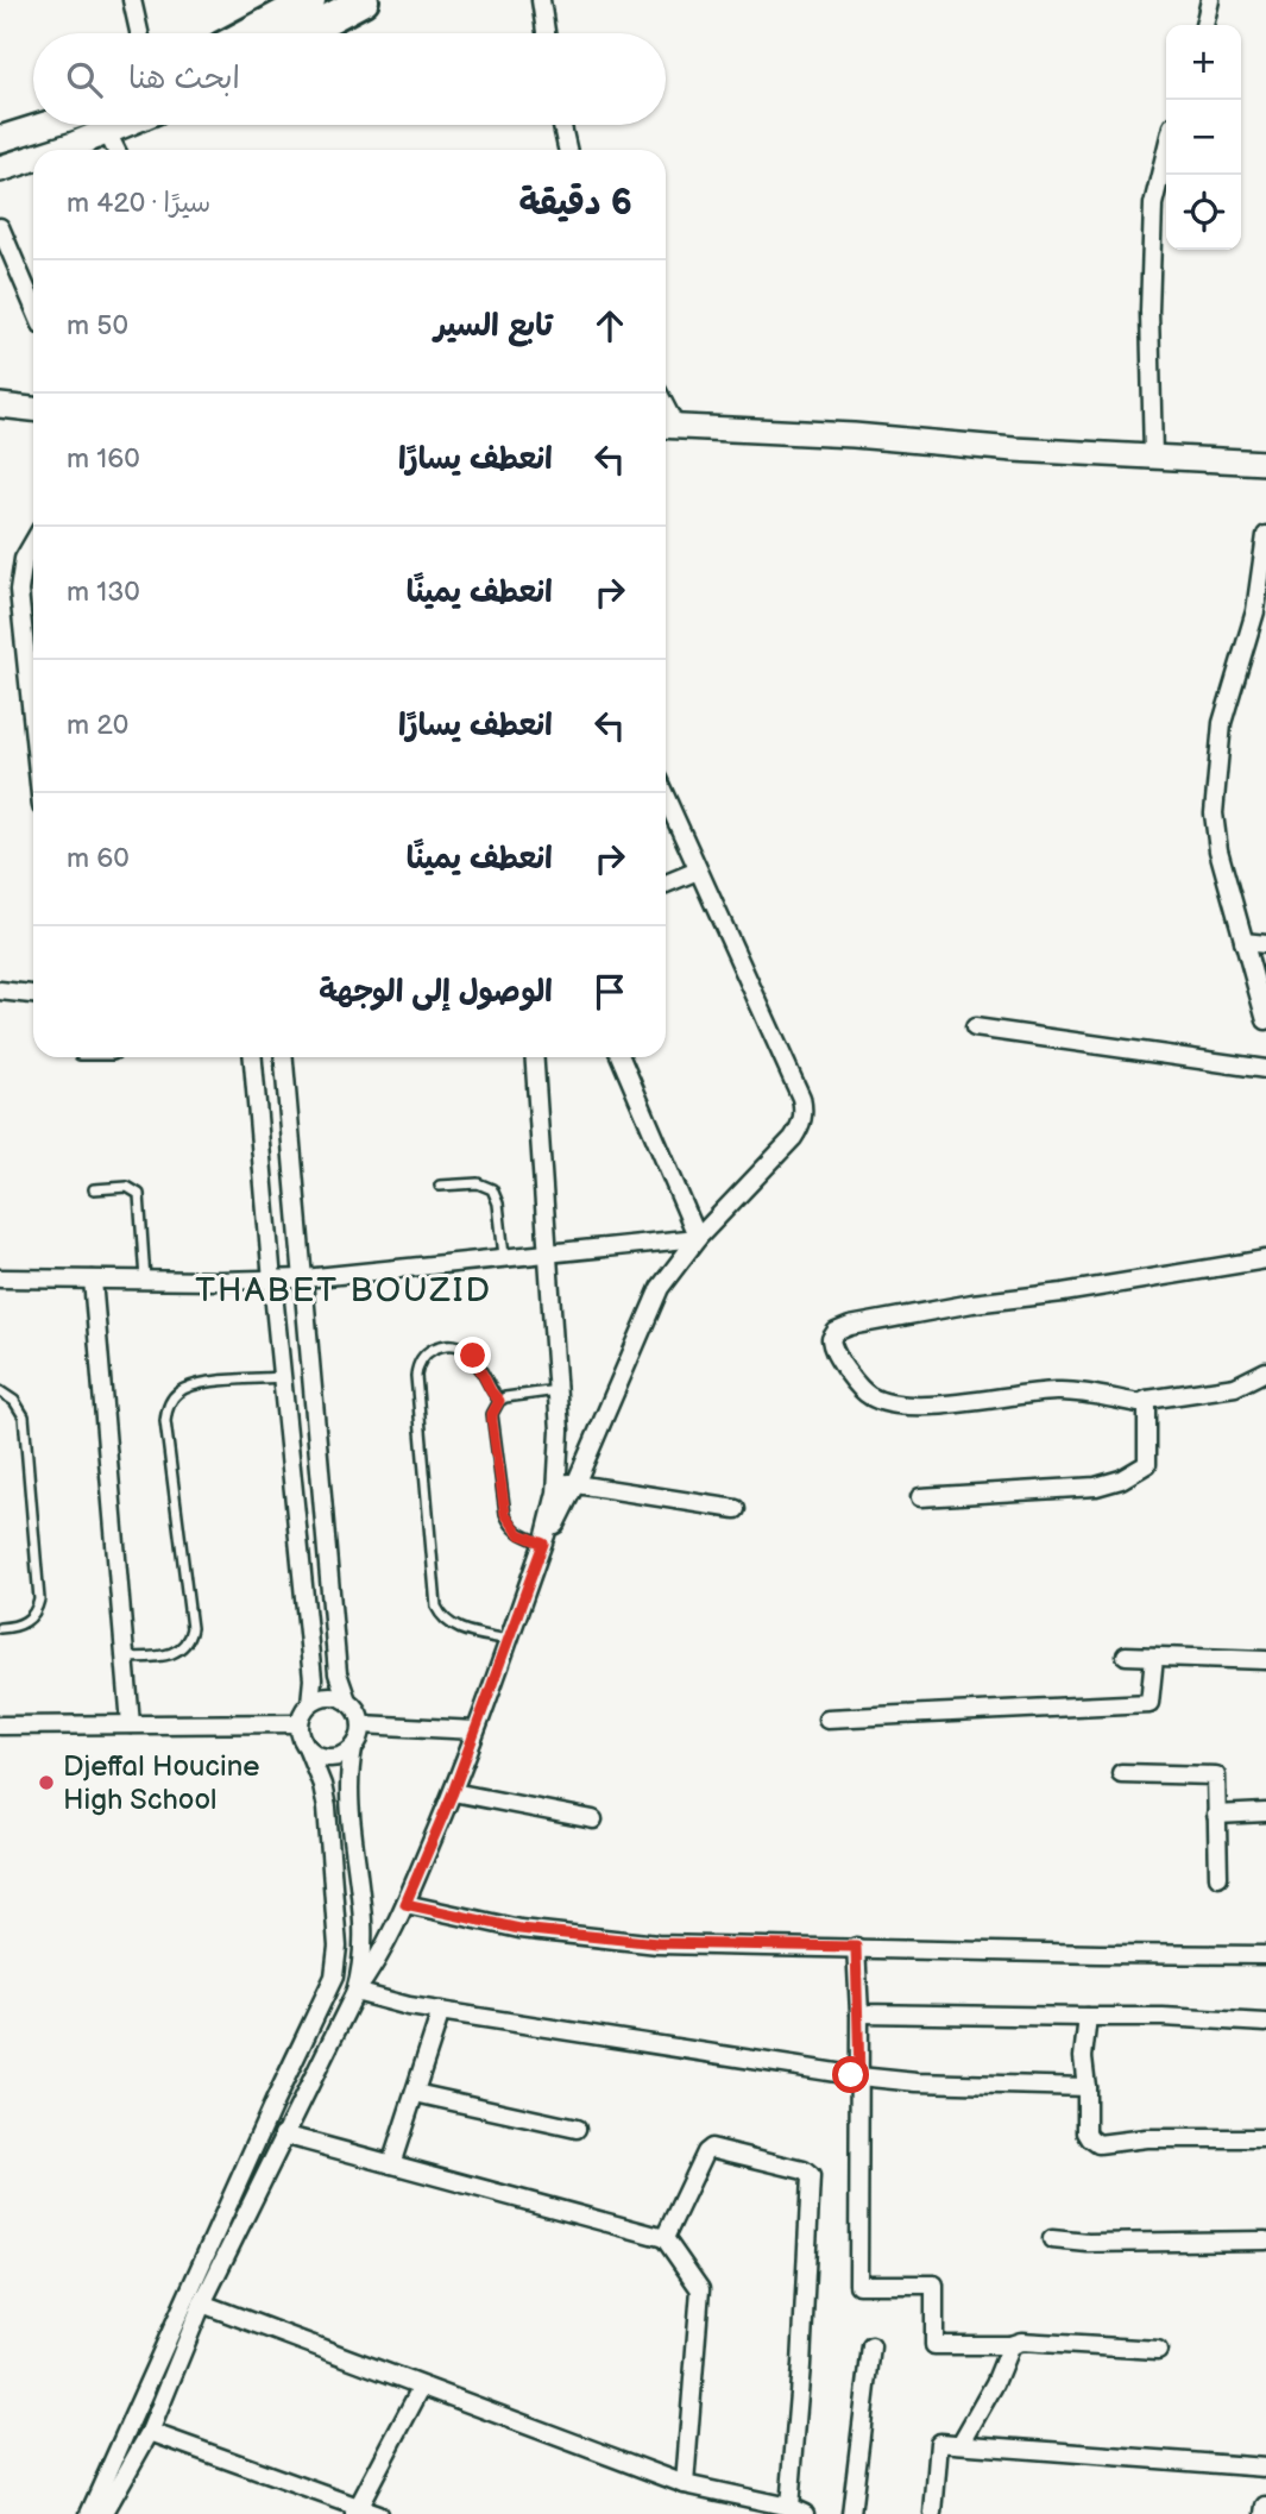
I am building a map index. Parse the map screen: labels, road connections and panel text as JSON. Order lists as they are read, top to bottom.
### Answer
{
  "districts": ["THABET BOUZID"],
  "places": ["Djeffal Houcine High School"],
  "page": {
    "map_buttons": ["+", "−"],
    "search": "ابحث هنا",
    "heading": ["6 دقيقة", "سيرًا · 420 m"],
    "list": [
      ["تابع السير", "50 m"],
      ["انعطف يسارًا", "160 m"],
      ["انعطف يمينًا", "130 m"],
      ["انعطف يسارًا", "20 m"],
      ["انعطف يمينًا", "60 m"],
      "الوصول إلى الوجهة"
    ]
  }
}
